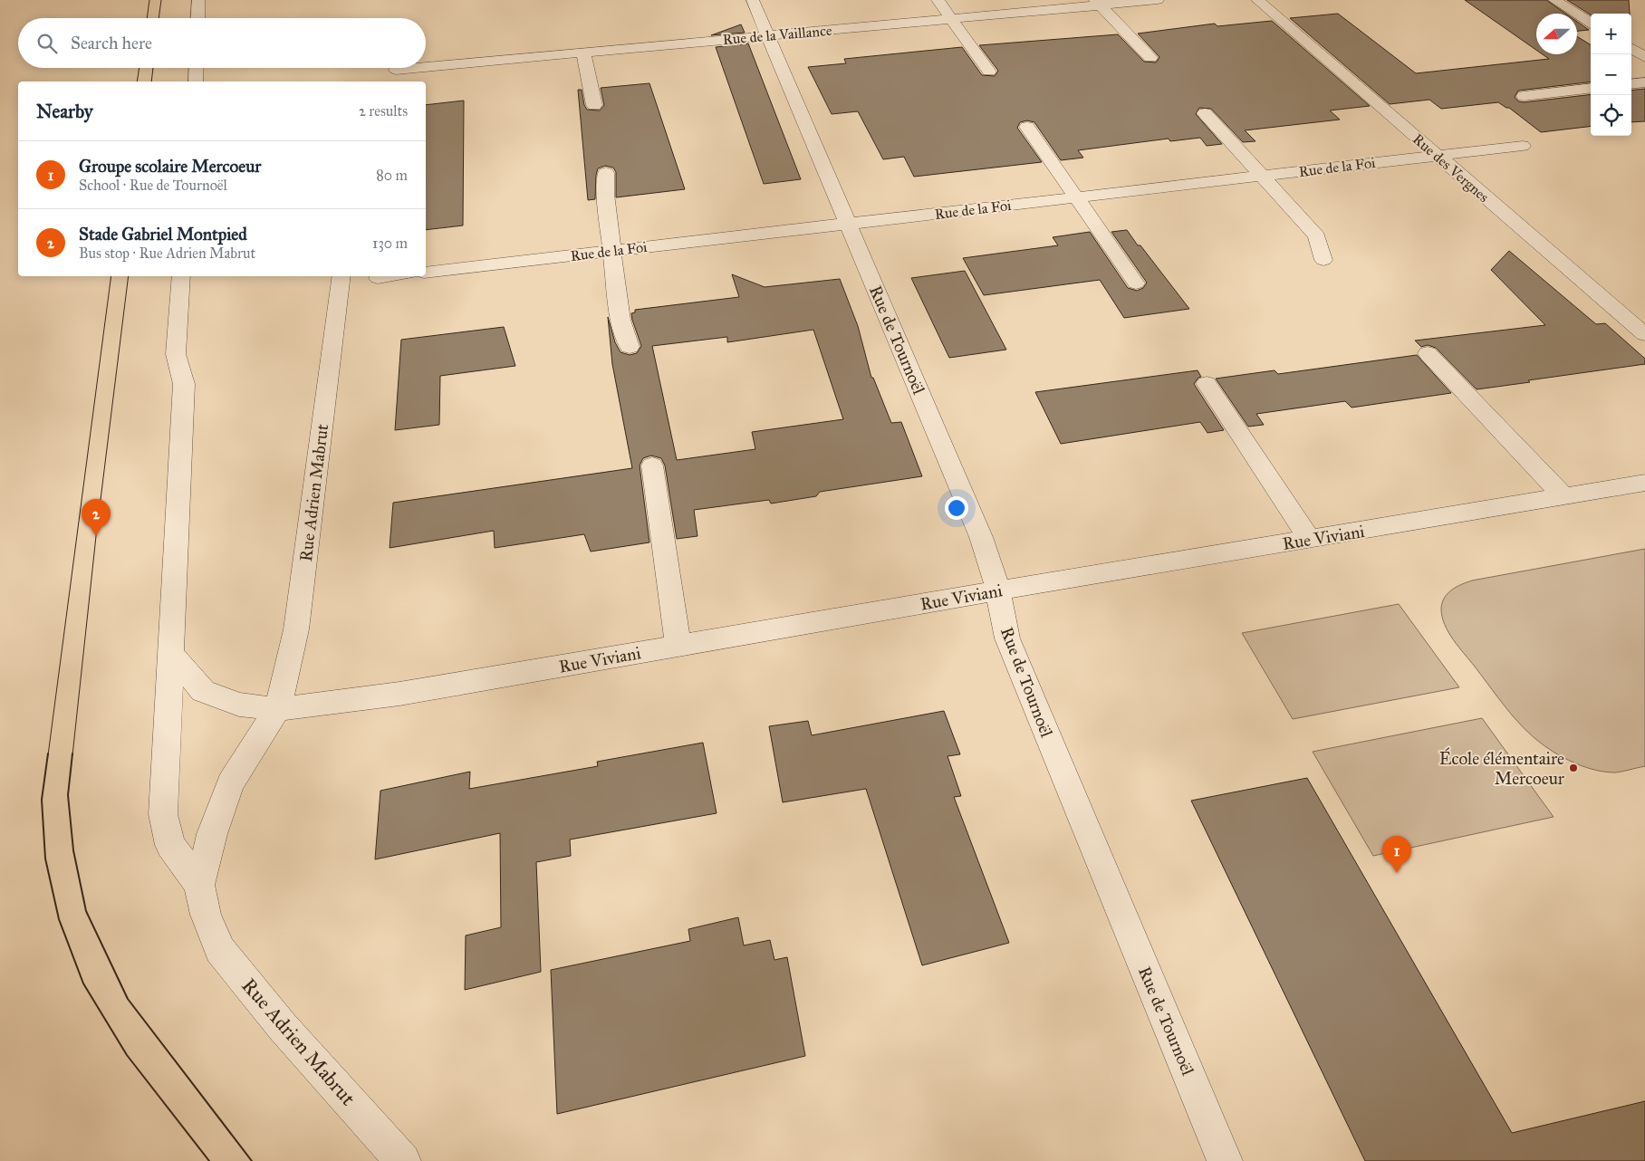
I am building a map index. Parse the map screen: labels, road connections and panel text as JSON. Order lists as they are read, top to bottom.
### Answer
{
  "streets": {
    "street": [
      "Rue de la Vaillance",
      "Rue de la Foi",
      "Rue des Vergnes",
      "Rue de Tournoël",
      "Rue Adrien Mabrut",
      "Rue Viviani"
    ]
  },
  "crossings": [
    ["Rue de la Vaillance", "Rue de Tournoël"],
    ["Rue de la Foi", "Rue des Vergnes"],
    ["Rue de la Foi", "Rue de Tournoël"],
    ["Rue de Tournoël", "Rue Viviani"],
    ["Rue Adrien Mabrut", "Rue Viviani"]
  ],
  "places": ["École élémentaire Mercoeur"],
  "north": "left",
  "page": {
    "map_buttons": ["+", "−"],
    "search": "Search here",
    "heading": ["Nearby", "2 results"],
    "list": [
      {
        "mark": "1",
        "name": "Groupe scolaire Mercoeur",
        "note": "School · Rue de Tournoël",
        "value": "80 m"
      },
      {
        "mark": "2",
        "name": "Stade Gabriel Montpied",
        "note": "Bus stop · Rue Adrien Mabrut",
        "value": "130 m"
      }
    ],
    "pins": ["2", "1"]
  }
}
